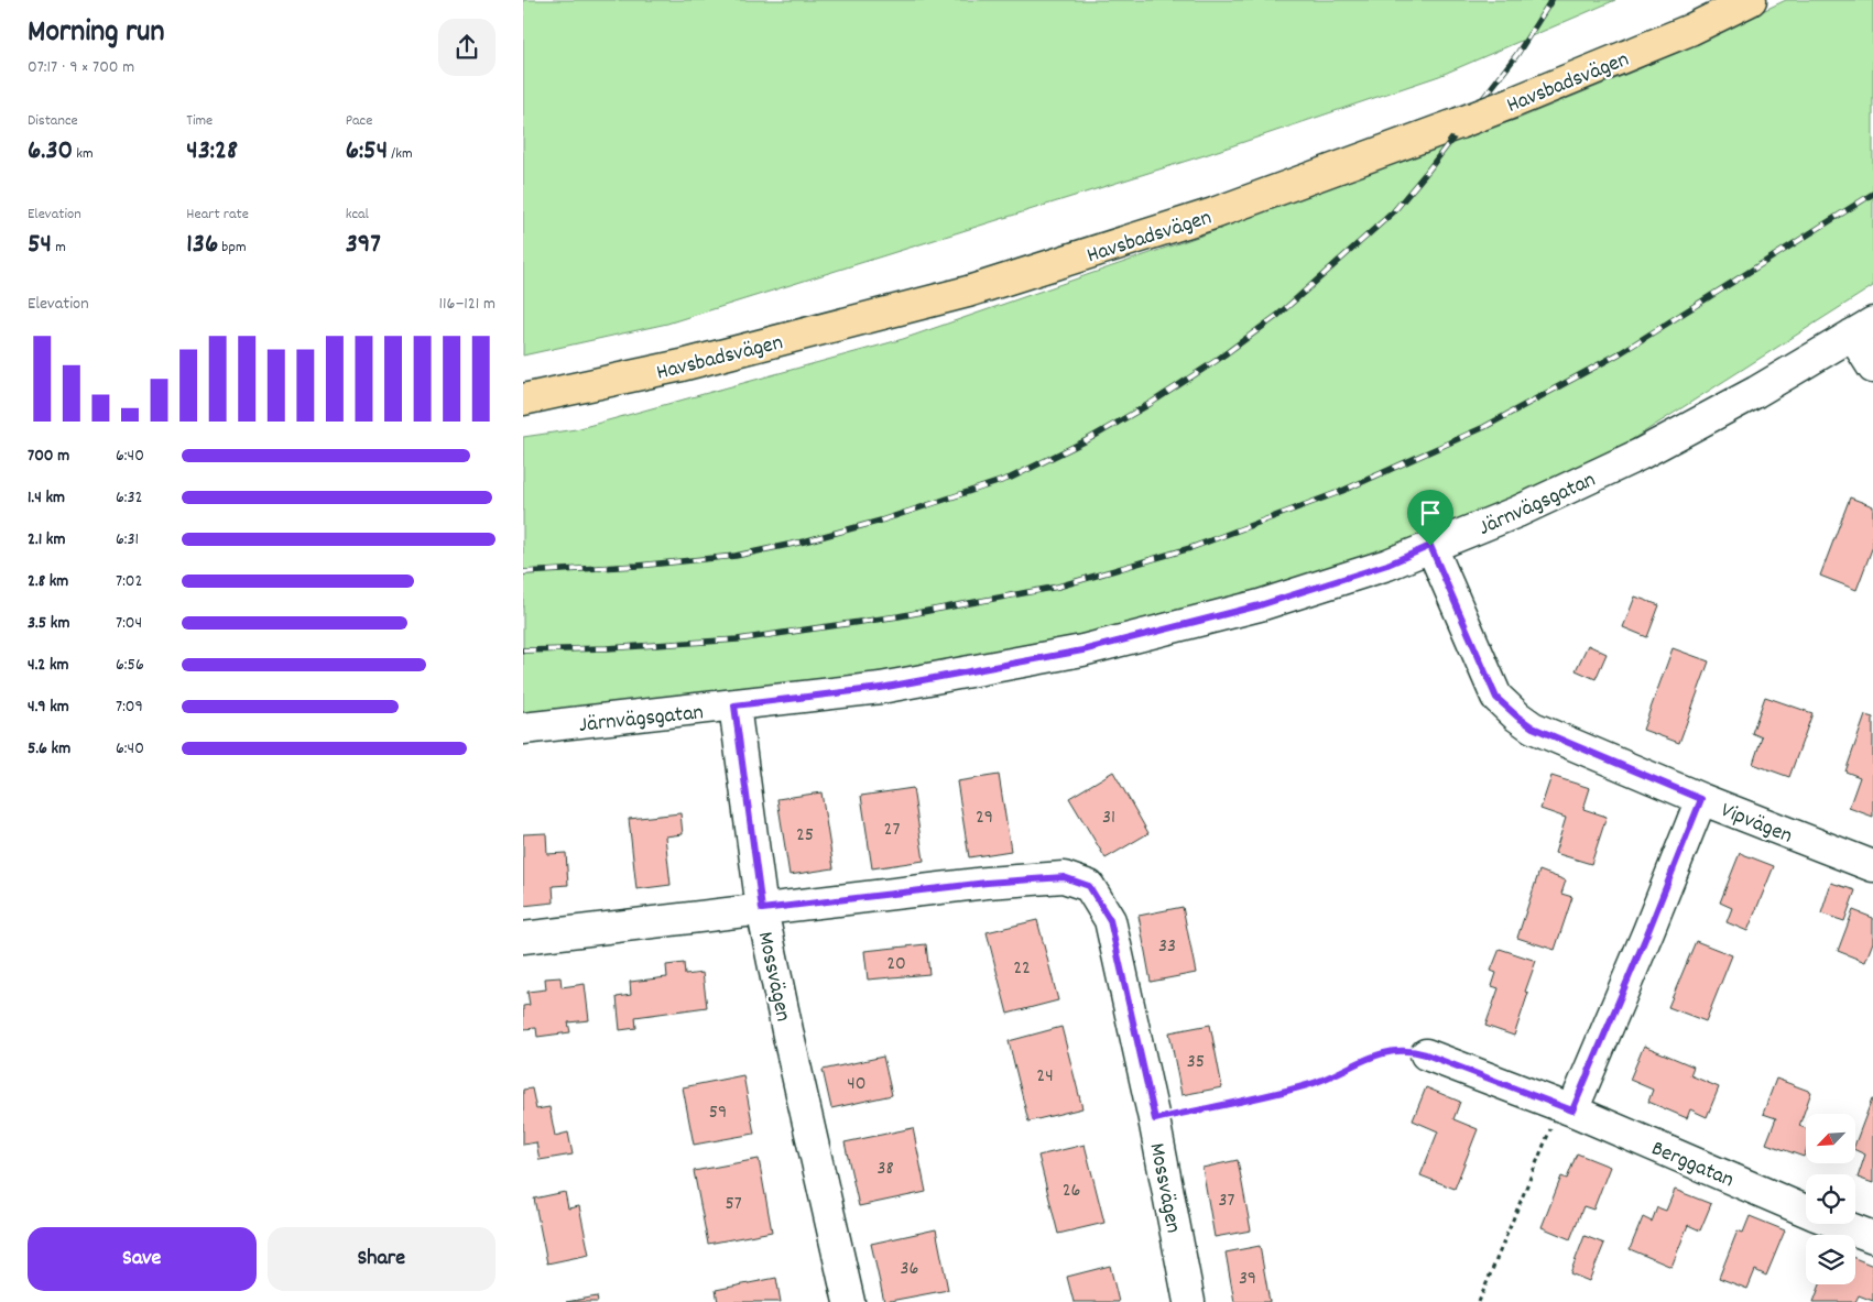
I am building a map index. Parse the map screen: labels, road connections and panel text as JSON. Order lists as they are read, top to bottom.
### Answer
{
  "streets": {
    "main road": ["Havsbadsvägen"],
    "street": [
      "Järnvägsgatan",
      "Vipvägen",
      "Mossvägen",
      "Berggatan"
    ]
  },
  "crossings": [
    ["Järnvägsgatan", "Vipvägen"],
    ["Järnvägsgatan", "Mossvägen"]
  ],
  "house_numbers": [
    "29",
    "31",
    "27",
    "25",
    "33",
    "20",
    "22",
    "35",
    "24",
    "40",
    "59",
    "38",
    "26",
    "37",
    "57",
    "36",
    "39"
  ],
  "north": "bottom left",
  "page": {
    "heading": ["Morning run", "07:17 · 9 × 700 m"],
    "stats": [
      ["Distance", "6.30 km"],
      ["Time", "43:28"],
      ["Pace", "6:54 /km"],
      ["Elevation", "54 m"],
      ["Heart rate", "136 bpm"],
      ["kcal", "397"]
    ],
    "chart": ["Elevation", "116–121 m"],
    "list": [
      {
        "name": "700 m",
        "note": "6:40"
      },
      {
        "name": "1.4 km",
        "note": "6:32"
      },
      {
        "name": "2.1 km",
        "note": "6:31"
      },
      {
        "name": "2.8 km",
        "note": "7:02"
      },
      {
        "name": "3.5 km",
        "note": "7:04"
      },
      {
        "name": "4.2 km",
        "note": "6:56"
      },
      {
        "name": "4.9 km",
        "note": "7:09"
      },
      {
        "name": "5.6 km",
        "note": "6:40"
      }
    ],
    "buttons": ["Save", "Share"]
  }
}
